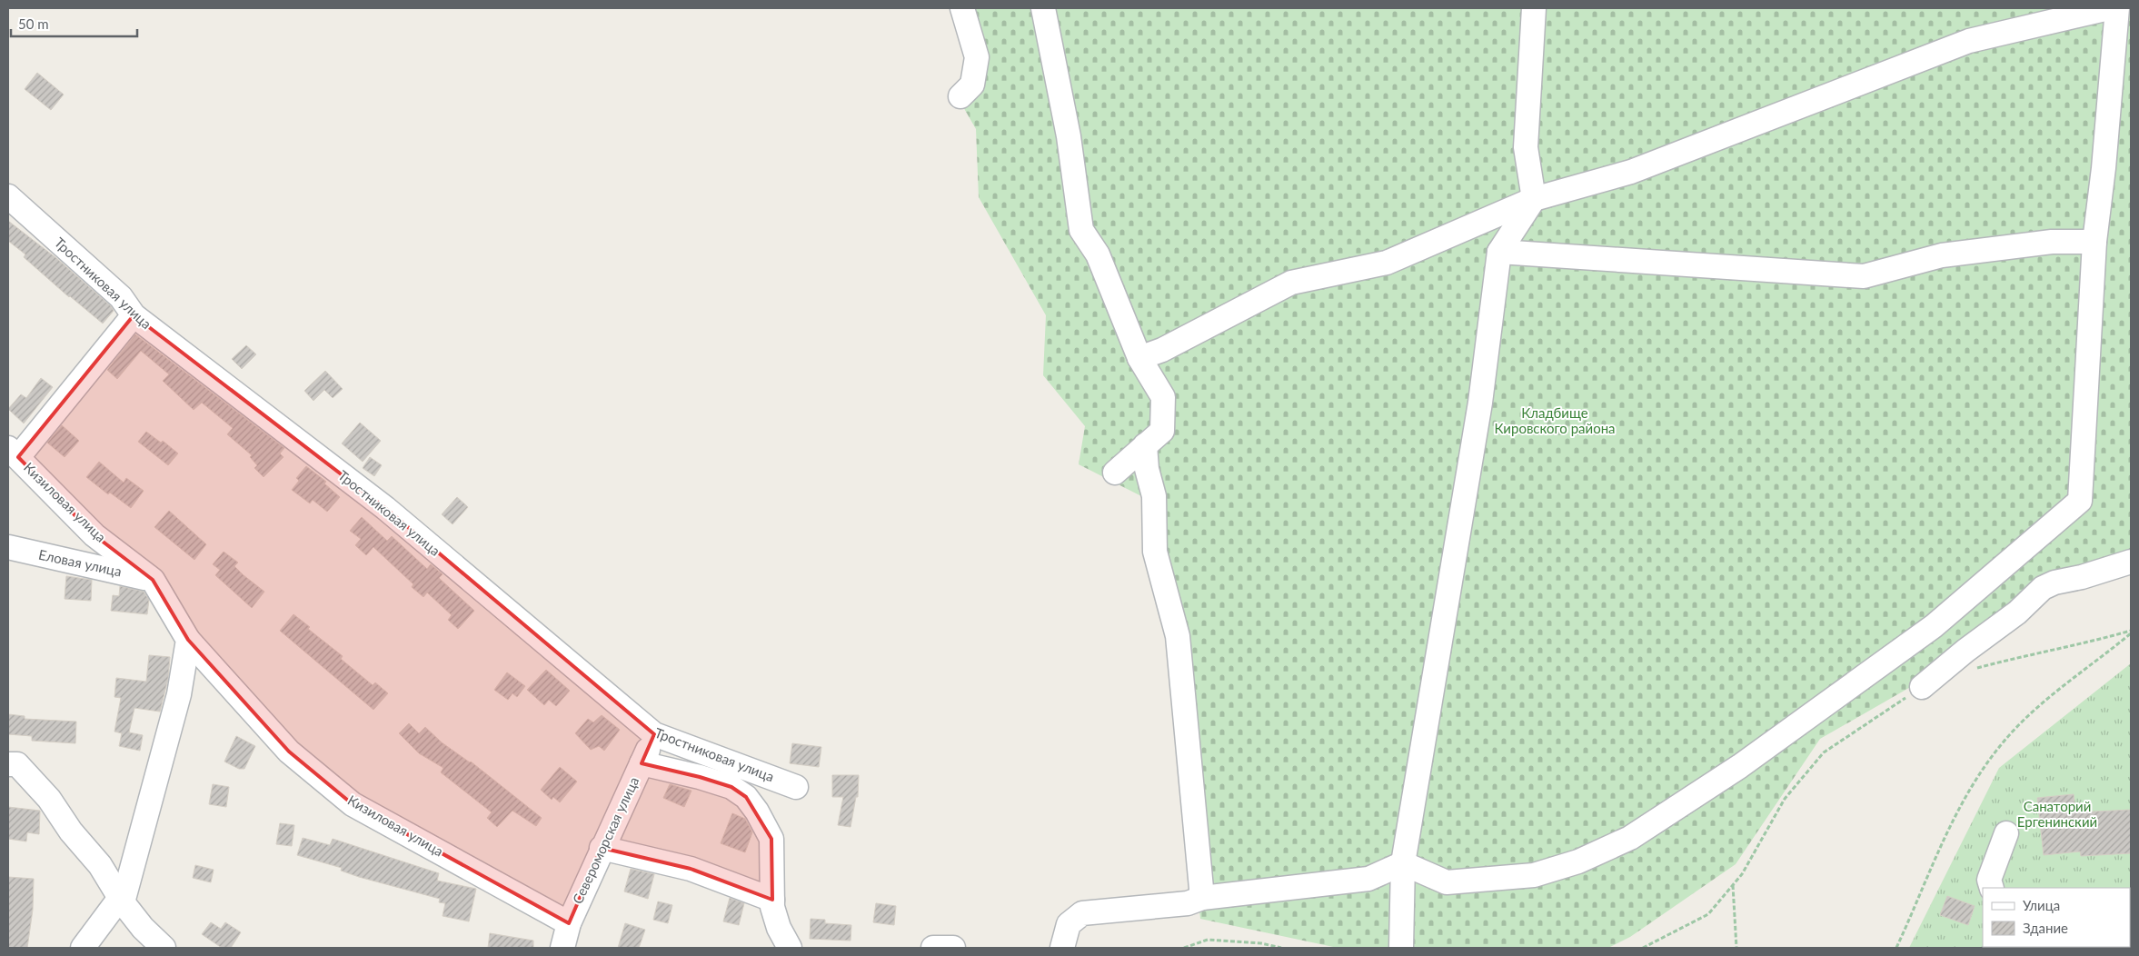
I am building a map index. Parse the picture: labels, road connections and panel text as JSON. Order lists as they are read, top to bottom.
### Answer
{
  "streets": {
    "street": [
      "Тростниковая улица",
      "Кизиловая улица",
      "Еловая улица",
      "Североморская улица"
    ]
  },
  "crossings": [
    ["Тростниковая улица", "Североморская улица"],
    ["Кизиловая улица", "Еловая улица"],
    ["Кизиловая улица", "Североморская улица"]
  ],
  "parks": ["Кладбище Кировского района", "Санаторий Ергенинский"],
  "legend": ["Улица", "Здание"],
  "scale_bar": "50 m"
}
